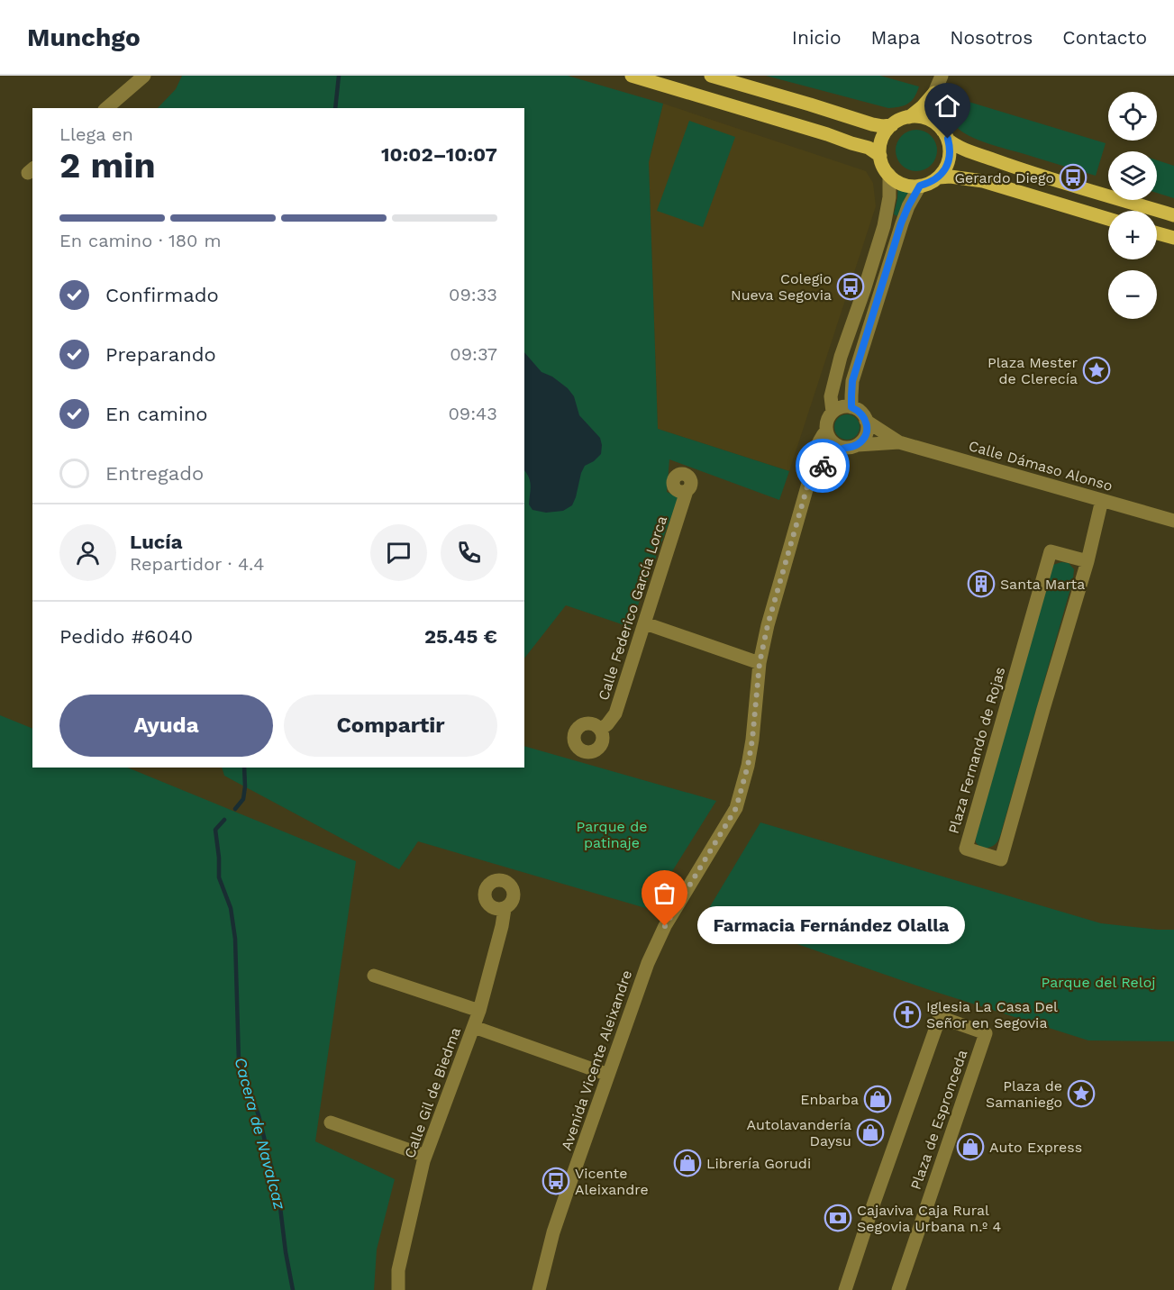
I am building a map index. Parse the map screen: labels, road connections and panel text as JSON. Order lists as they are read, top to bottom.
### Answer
{
  "streets": {
    "street": [
      "Calle Dámaso Alonso",
      "Calle Federico García Lorca",
      "Plaza Fernando de Rojas",
      "Avenida Vicente Aleixandre",
      "Calle Gil de Biedma",
      "Plaza de Espronceda"
    ]
  },
  "crossings": [
    ["Calle Dámaso Alonso", "Plaza Fernando de Rojas"],
    ["Calle Dámaso Alonso", "Avenida Vicente Aleixandre"]
  ],
  "water": ["Cacera de Navalcaz"],
  "parks": ["Parque de patinaje", "Parque del Reloj"],
  "places": {
    "bus stop": ["Gerardo Diego", "Colegio Nueva Segovia", "Vicente Aleixandre"],
    "place": ["Plaza Mester de Clerecía", "Plaza de Samaniego"],
    "building": ["Santa Marta"],
    "other": ["Farmacia Fernández Olalla"],
    "church": ["Iglesia La Casa Del Señor en Segovia"],
    "shop": [
      "Enbarba",
      "Autolavandería Daysu",
      "Auto Express",
      "Librería Gorudi"
    ],
    "bank": ["Cajaviva Caja Rural Segovia Urbana n.º 4"]
  },
  "page": {
    "header": "Munchgo",
    "nav": [
      "Inicio",
      "Mapa",
      "Nosotros",
      "Contacto"
    ],
    "map_buttons": ["+", "−"],
    "heading": ["2 min", "Llega en", "10:02–10:07"],
    "panel": [
      "Lucía",
      "Repartidor · 4.4",
      "Pedido #6040",
      "25.45 €"
    ],
    "bar": "En camino · 180 m",
    "list": [
      ["Confirmado", "09:33"],
      ["Preparando", "09:37"],
      ["En camino", "09:43"],
      "Entregado"
    ],
    "buttons": ["Ayuda", "Compartir"],
    "bubble": "Farmacia Fernández Olalla"
  }
}
